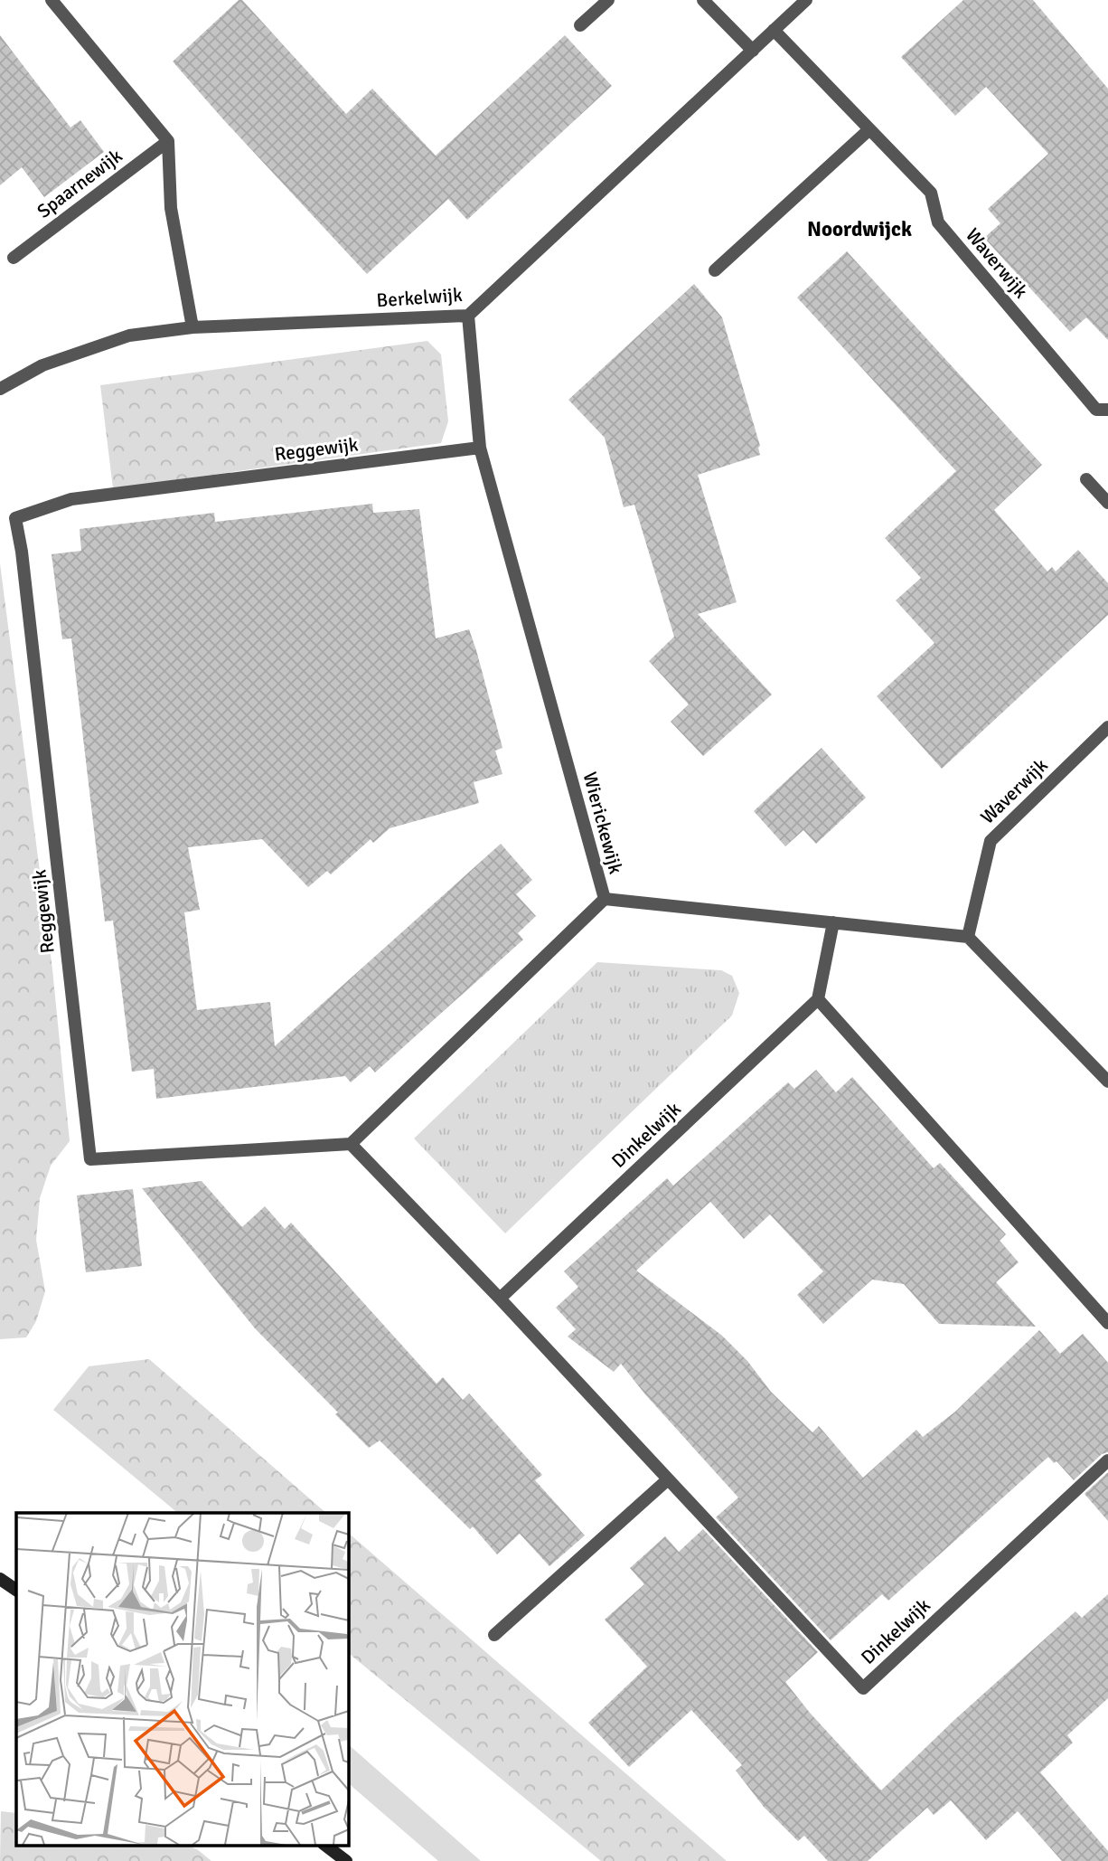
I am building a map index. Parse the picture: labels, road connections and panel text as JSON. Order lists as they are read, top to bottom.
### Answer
{
  "streets": {
    "street": [
      "Spaarnewijk",
      "Waverwijk",
      "Berkelwijk",
      "Reggewijk",
      "Wierickewijk",
      "Dinkelwijk"
    ]
  },
  "crossings": [
    ["Waverwijk", "Berkelwijk"],
    ["Waverwijk", "Wierickewijk"],
    ["Berkelwijk", "Wierickewijk"],
    ["Reggewijk", "Wierickewijk"],
    ["Reggewijk", "Dinkelwijk"]
  ],
  "districts": ["Noordwijck"]
}
